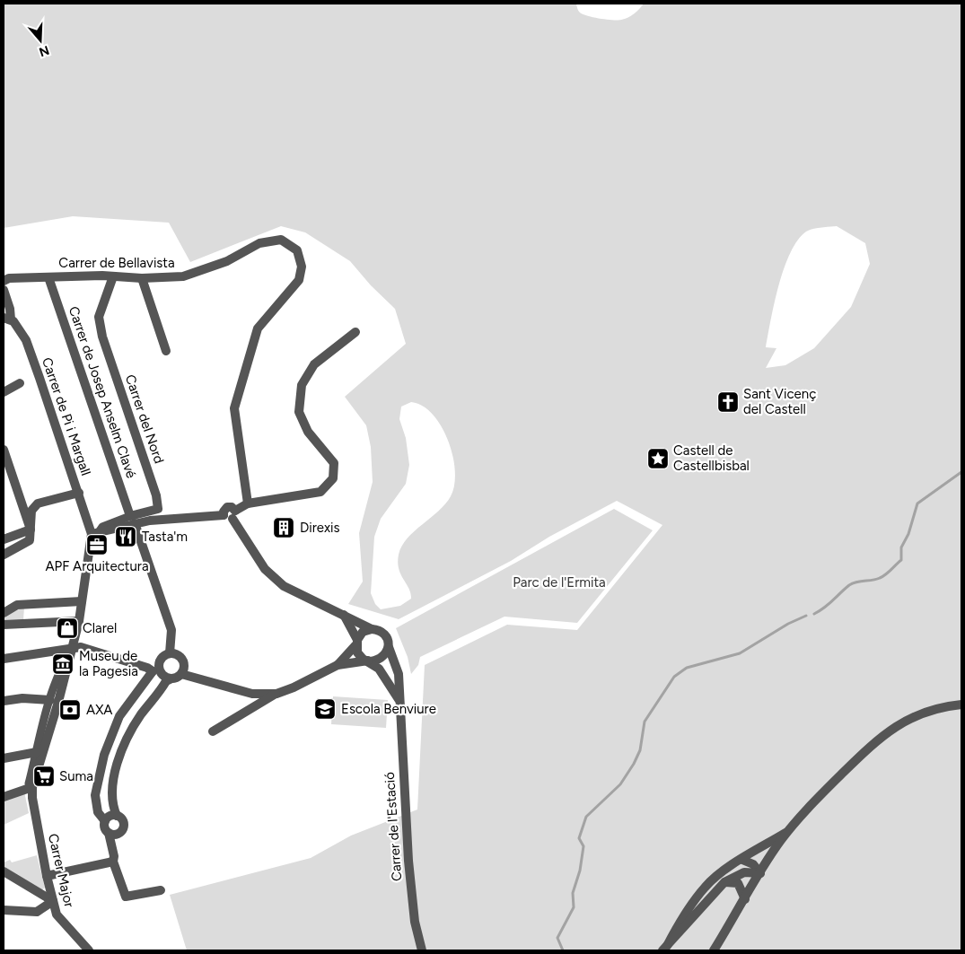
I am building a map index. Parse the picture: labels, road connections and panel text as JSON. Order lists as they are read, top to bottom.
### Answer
{
  "streets": {
    "street": [
      "Carrer de Bellavista",
      "Carrer de Josep Anselm Clavé",
      "Carrer de Pi i Margall",
      "Carrer del Nord",
      "Carrer de l'Estació",
      "Carrer Major"
    ]
  },
  "crossings": [
    ["Carrer de Bellavista", "Carrer de Josep Anselm Clavé"],
    ["Carrer de Bellavista", "Carrer del Nord"],
    ["Carrer de Josep Anselm Clavé", "Carrer del Nord"]
  ],
  "parks": ["Parc de l'Ermita"],
  "places": {
    "church": ["Sant Vicenç del Castell"],
    "place": ["Castell de Castellbisbal"],
    "building": ["Direxis"],
    "restaurant": ["Tasta'm"],
    "office": ["APF Arquitectura"],
    "shop": ["Clarel"],
    "museum": ["Museu de la Pagesia"],
    "school or university": ["Escola Benviure"],
    "bank": ["AXA"],
    "supermarket": ["Suma"]
  },
  "north": "bottom"
}
